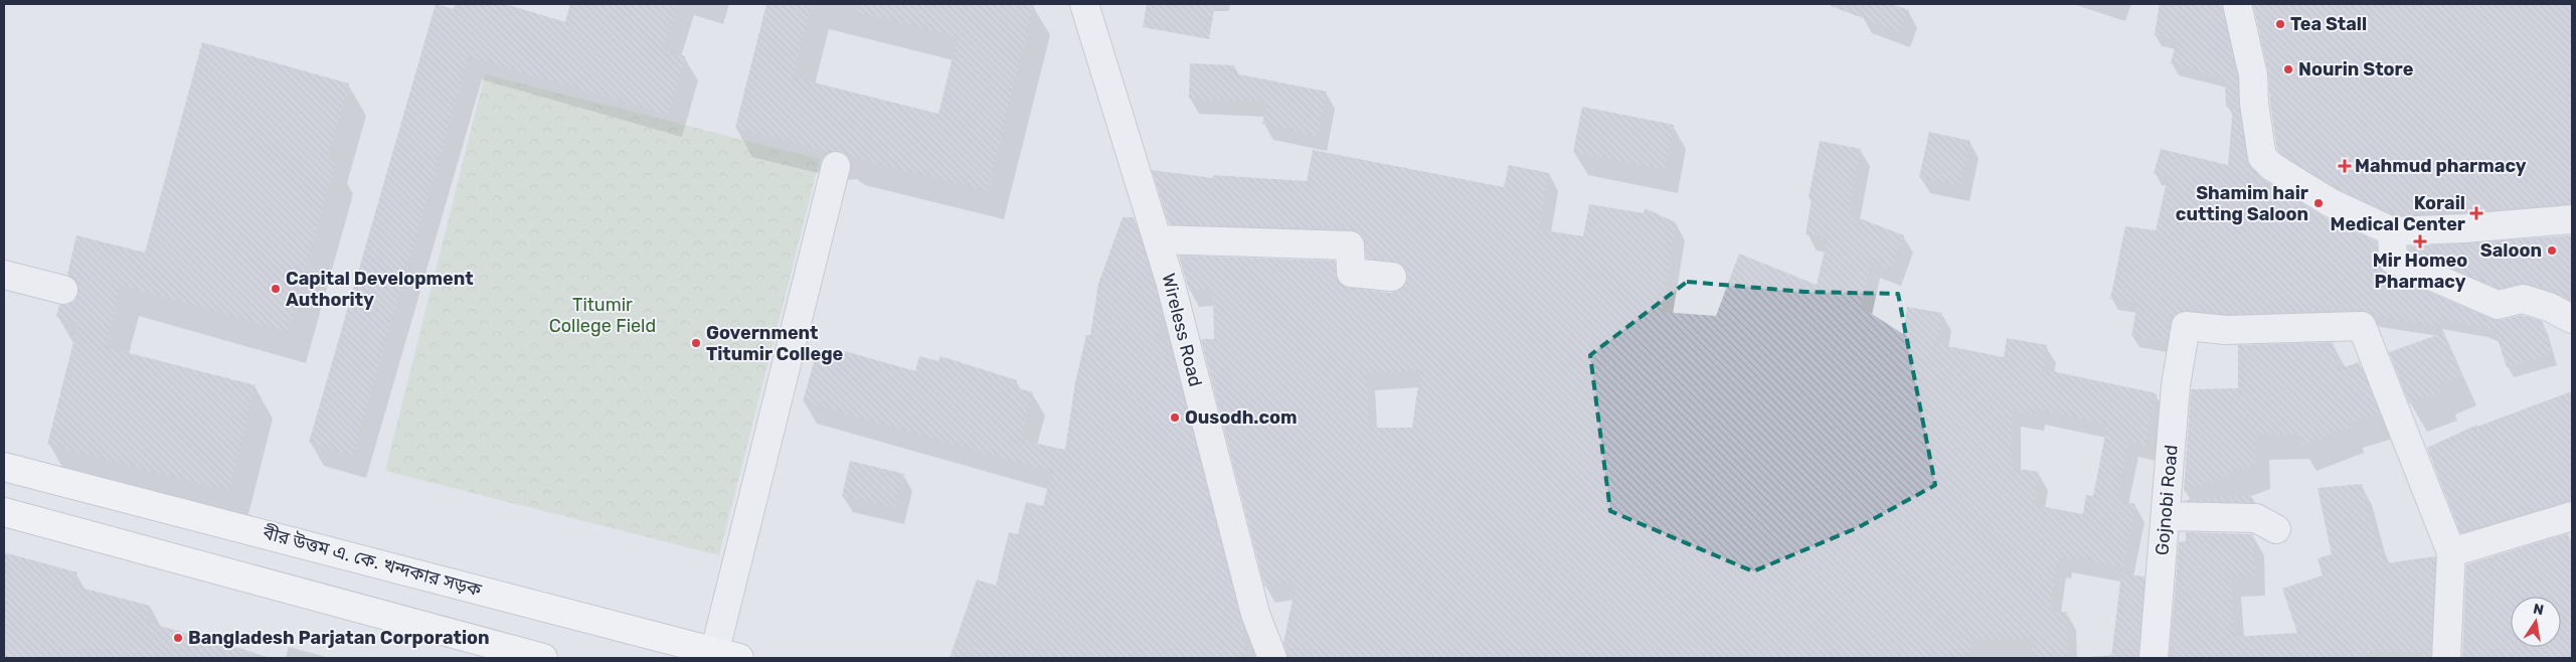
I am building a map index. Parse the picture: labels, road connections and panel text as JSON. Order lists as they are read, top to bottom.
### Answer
{
  "streets": {
    "main road": ["বীর উত্তম এ. কে. খন্দকার সড়ক"],
    "street": ["Wireless Road", "Gojnobi Road"]
  },
  "parks": ["Titumir College Field"],
  "places": {
    "other": [
      "Tea Stall",
      "Nourin Store",
      "Shamim hair cutting Saloon",
      "Saloon",
      "Capital Development Authority",
      "Government Titumir College",
      "Ousodh.com",
      "Bangladesh Parjatan Corporation"
    ],
    "health": ["Mahmud pharmacy", "Korail Medical Center", "Mir Homeo Pharmacy"]
  },
  "north": "top"
}
